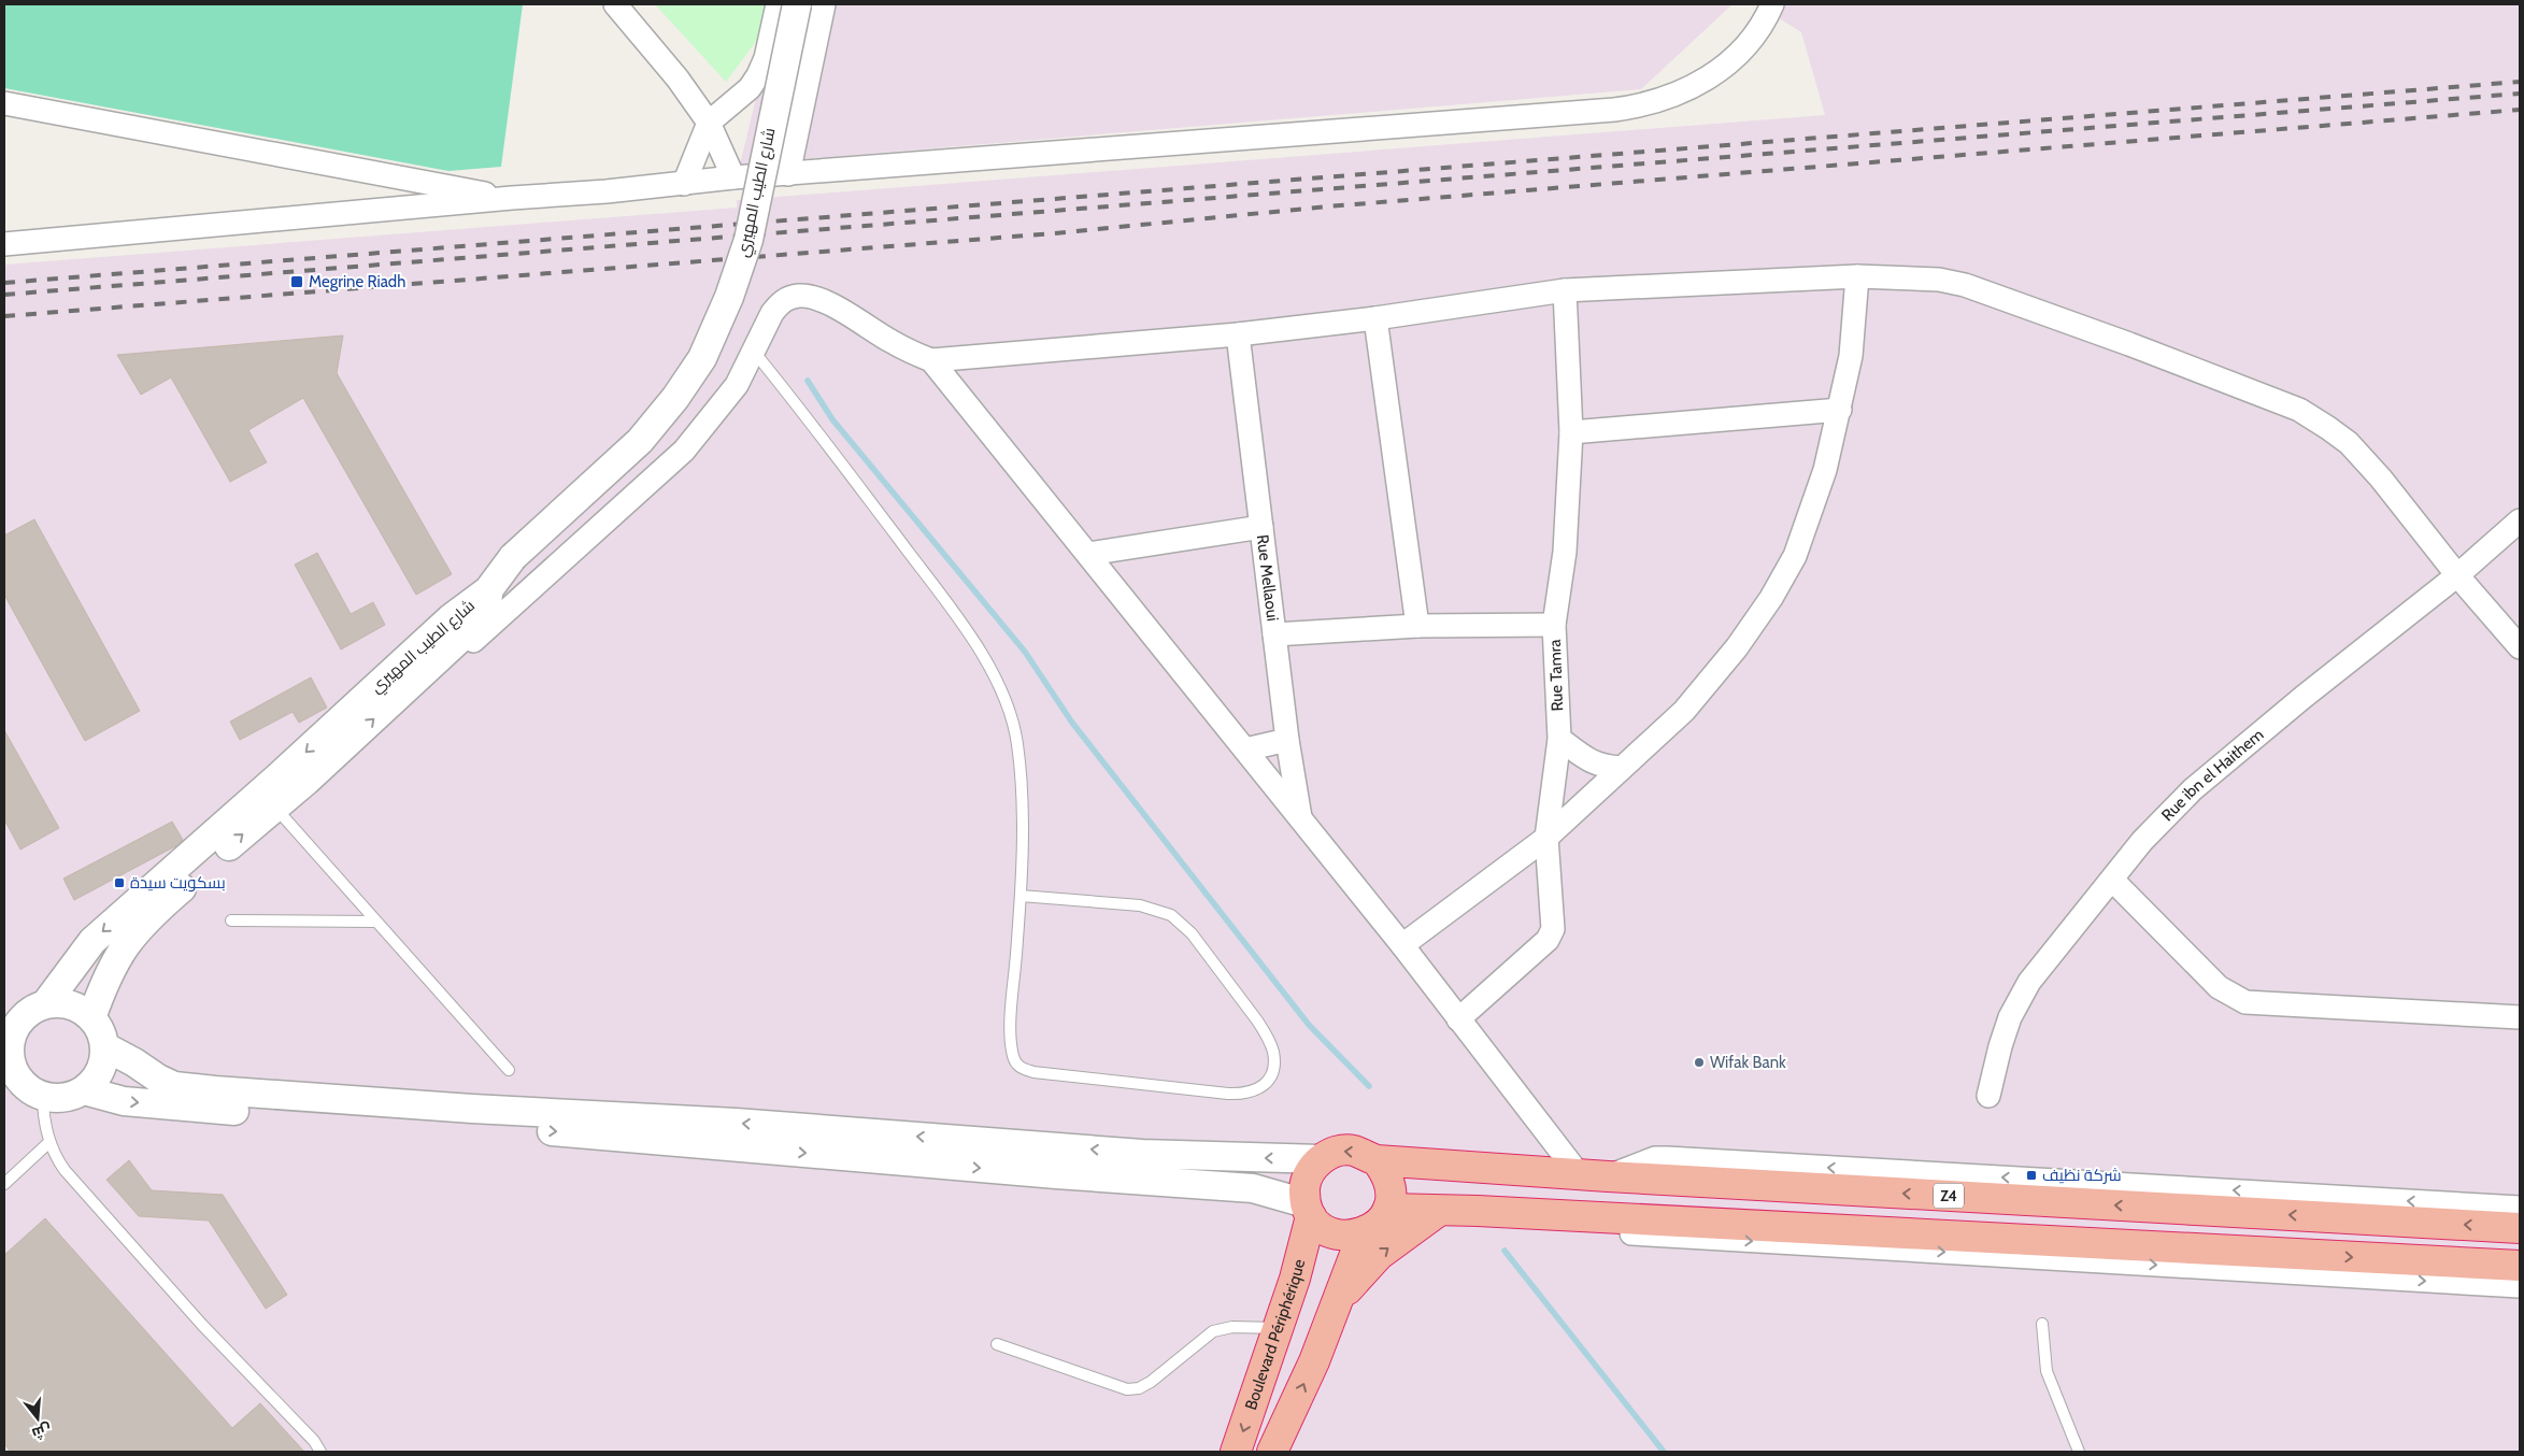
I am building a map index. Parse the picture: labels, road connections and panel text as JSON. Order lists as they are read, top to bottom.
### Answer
{
  "streets": {
    "highway": ["Z4", "Boulevard Périphérique"],
    "street": [
      "شارع الطيب المهيري",
      "Rue Mellaoui",
      "Rue Tamra",
      "Rue ibn el Haithem"
    ]
  },
  "crossings": [
    ["Z4", "Boulevard Périphérique"]
  ],
  "places": {
    "transit": ["Megrine Riadh", "بسكويت سيدة", "شركة نظيف"],
    "other": ["Wifak Bank"]
  },
  "north": "bottom"
}
